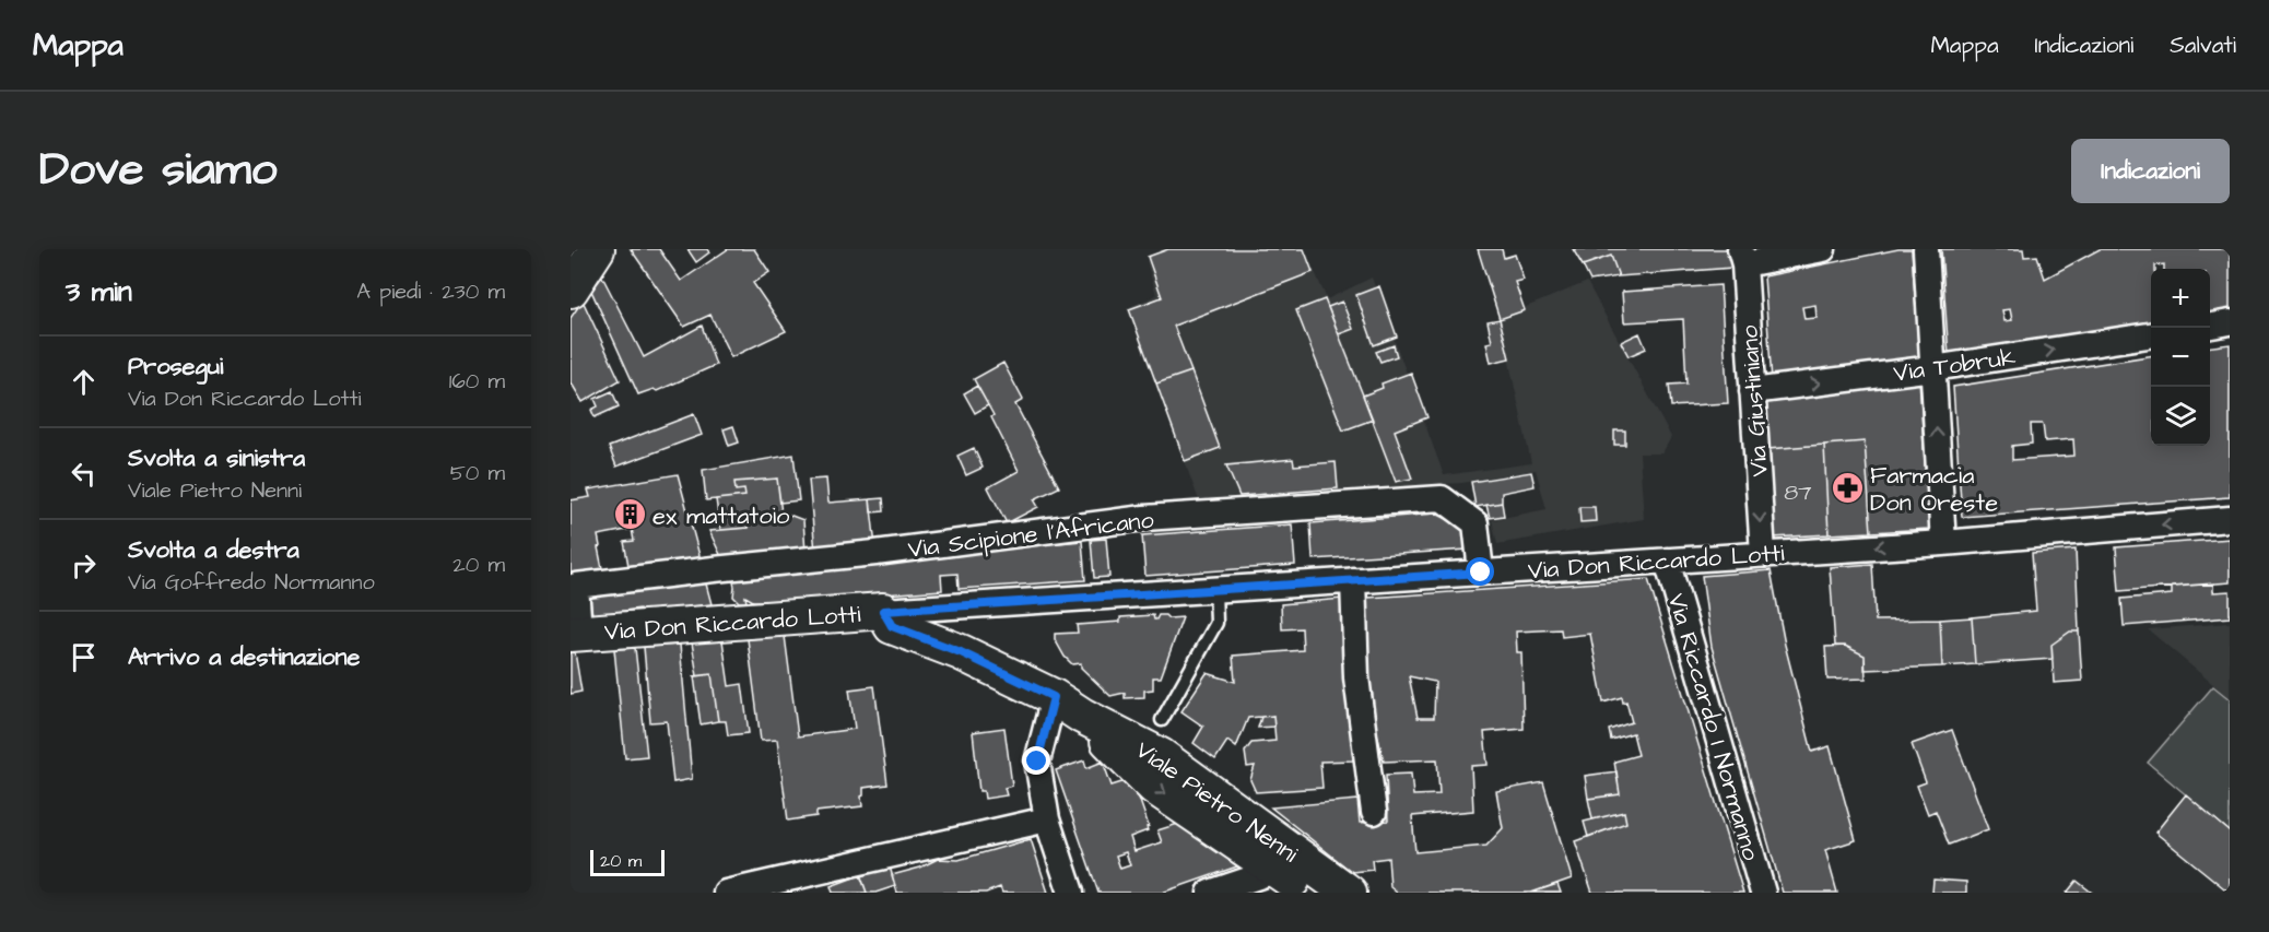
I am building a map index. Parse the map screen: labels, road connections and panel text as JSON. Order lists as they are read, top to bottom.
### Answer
{
  "streets": {
    "main road": ["Via Don Riccardo Lotti", "Viale Pietro Nenni"],
    "street": [
      "Via Tobruk",
      "Via Giustiniano",
      "Via Scipione l'Africano",
      "Via Riccardo I Normanno"
    ]
  },
  "crossings": [
    ["Via Tobruk", "Via Giustiniano"],
    ["Via Giustiniano", "Via Don Riccardo Lotti"],
    ["Via Scipione l'Africano", "Via Don Riccardo Lotti"],
    ["Via Don Riccardo Lotti", "Via Riccardo I Normanno"],
    ["Via Don Riccardo Lotti", "Viale Pietro Nenni"]
  ],
  "one_way": ["Via Tobruk"],
  "places": {
    "pharmacy": ["Farmacia Don Oreste"],
    "building": ["ex mattatoio"]
  },
  "house_numbers": ["87"],
  "scale_bar": "20 m",
  "page": {
    "header": "Mappa",
    "nav": ["Mappa", "Indicazioni", "Salvati"],
    "title": "Dove siamo",
    "buttons": "Indicazioni",
    "heading": ["3 min", "A piedi · 230 m"],
    "map_buttons": ["+", "−"],
    "list": [
      ["Prosegui", "Via Don Riccardo Lotti", "160 m"],
      ["Svolta a sinistra", "Viale Pietro Nenni", "50 m"],
      ["Svolta a destra", "Via Goffredo Normanno", "20 m"],
      "Arrivo a destinazione"
    ],
    "scale": "20 m"
  }
}
